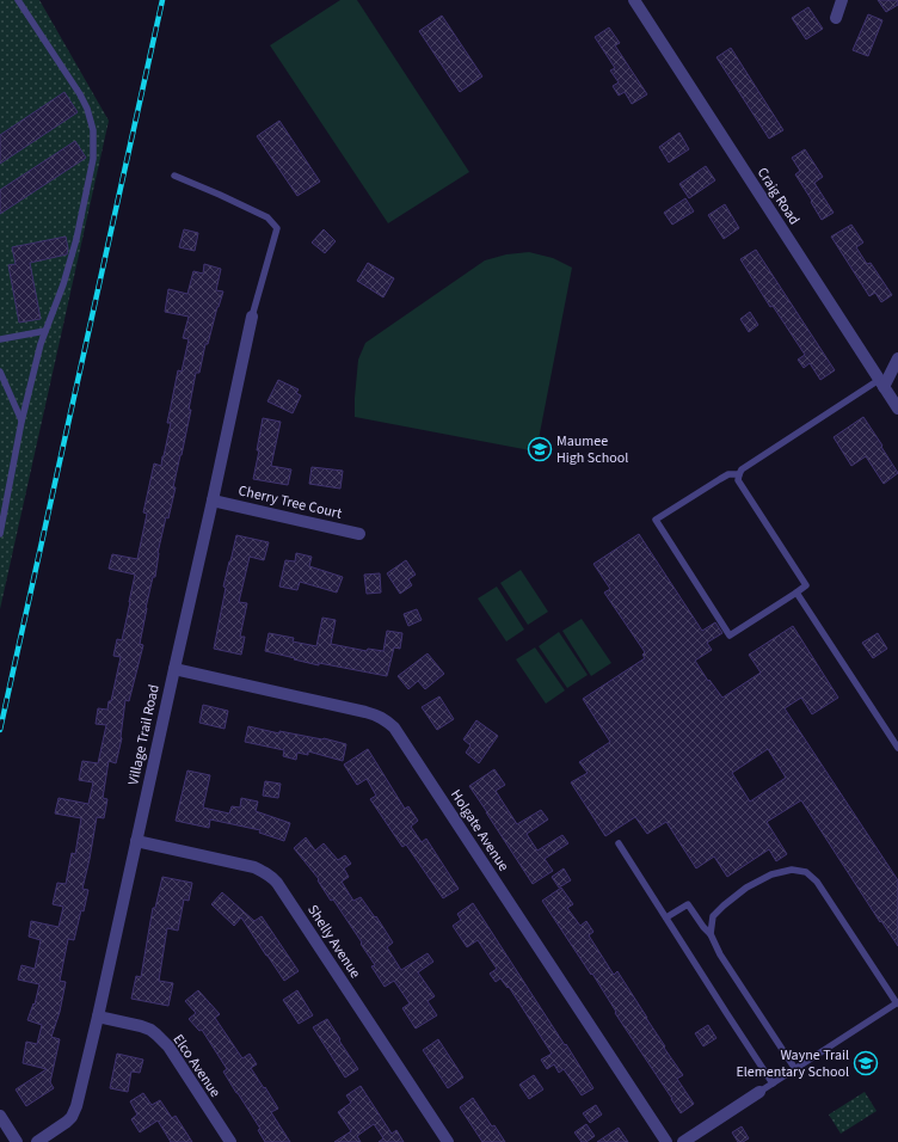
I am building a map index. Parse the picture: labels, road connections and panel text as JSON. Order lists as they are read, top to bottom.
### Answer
{
  "streets": {
    "street": [
      "Craig Road",
      "Cherry Tree Court",
      "Village Trail Road",
      "Holgate Avenue",
      "Shelly Avenue",
      "Elco Avenue"
    ]
  },
  "crossings": [
    ["Cherry Tree Court", "Village Trail Road"],
    ["Village Trail Road", "Holgate Avenue"],
    ["Village Trail Road", "Shelly Avenue"],
    ["Village Trail Road", "Elco Avenue"]
  ],
  "places": {
    "school or university": ["Maumee High School", "Wayne Trail Elementary School"]
  }
}
